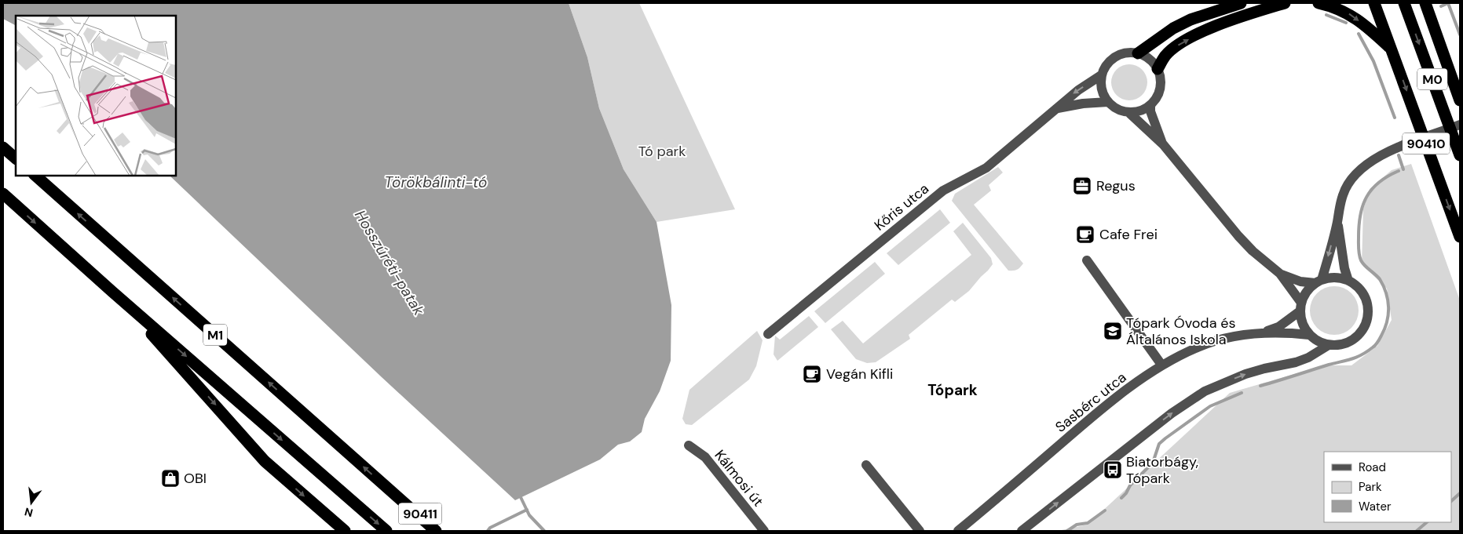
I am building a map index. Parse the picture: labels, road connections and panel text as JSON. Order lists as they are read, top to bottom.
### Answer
{
  "streets": {
    "highway": [
      "M0",
      "90410",
      "M1",
      "90411"
    ],
    "street": ["Kőris utca", "Sasbérc utca", "Kálmosi út"]
  },
  "crossings": [
    ["M1", "90411"]
  ],
  "districts": ["Tópark"],
  "water": ["Törökbálinti-tó", "Hosszúréti-patak"],
  "parks": ["Tó park"],
  "places": {
    "office": ["Regus"],
    "cafe": ["Cafe Frei", "Vegán Kifli"],
    "school or university": ["Tópark Óvoda és Általános Iskola"],
    "bus stop": ["Biatorbágy, Tópark"],
    "shop": ["OBI"]
  },
  "legend": ["Road", "Park", "Water"],
  "north": "bottom"
}
